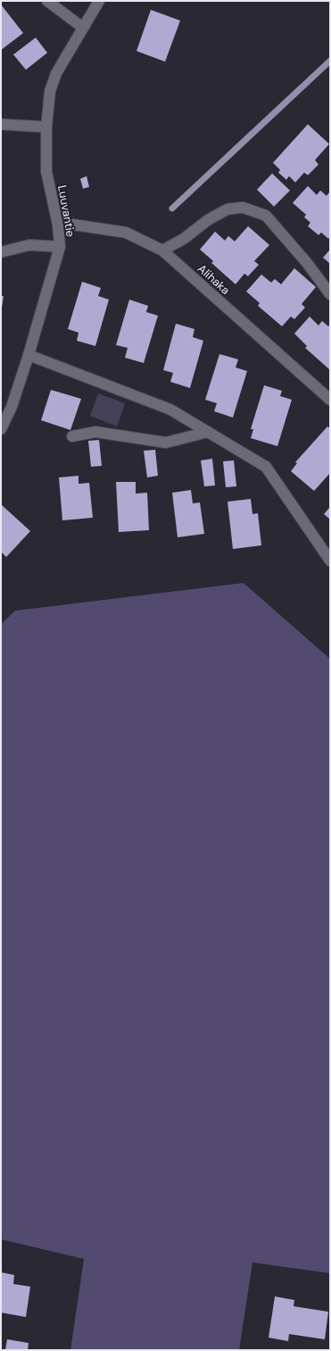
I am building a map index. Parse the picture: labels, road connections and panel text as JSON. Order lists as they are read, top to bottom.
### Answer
{
  "streets": {
    "street": ["Luuvantie", "Alihaka"]
  },
  "crossings": [
    ["Luuvantie", "Alihaka"]
  ]
}
